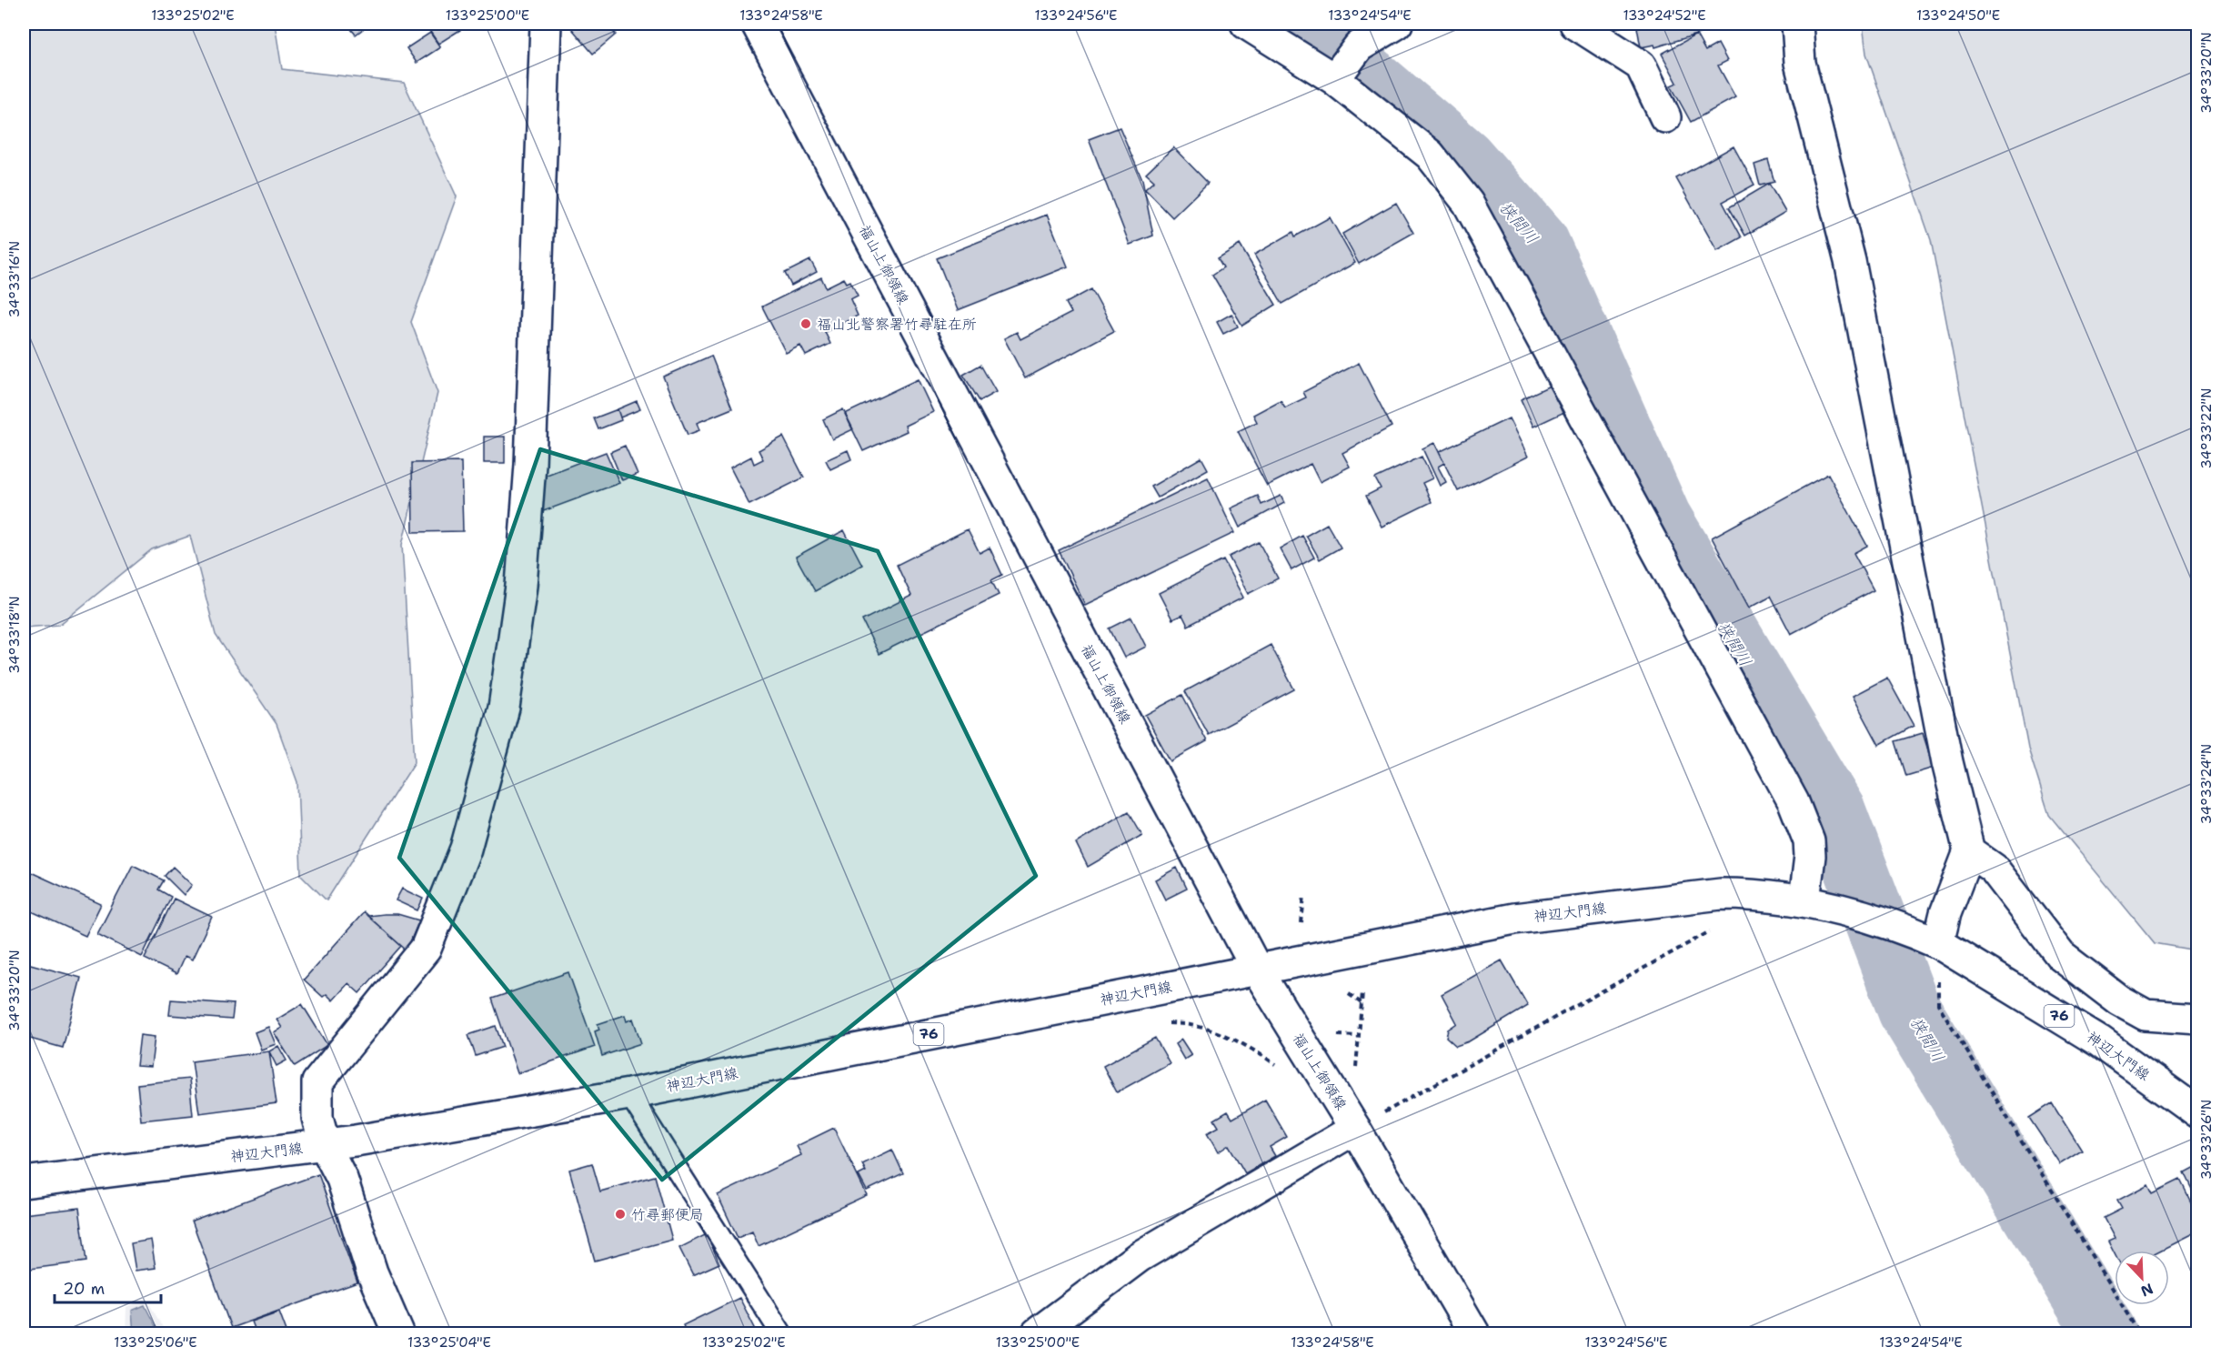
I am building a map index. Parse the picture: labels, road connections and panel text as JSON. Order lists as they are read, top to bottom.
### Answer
{
  "streets": {
    "street": ["福山上御領線", "神辺大門線", "76"]
  },
  "crossings": [
    ["福山上御領線", "神辺大門線"]
  ],
  "water": ["狭間川"],
  "places": ["福山北警察署竹尋駐在所", "竹尋郵便局"],
  "scale_bar": "20 m",
  "north": "bottom right",
  "coordinates": [
    "133°25'02\"E",
    "133°25'00\"E",
    "133°24'58\"E",
    "133°24'56\"E",
    "133°24'54\"E",
    "133°24'52\"E",
    "133°24'50\"E",
    "34°33'20\"N",
    "34°33'16\"N",
    "34°33'22\"N",
    "34°33'18\"N",
    "34°33'24\"N",
    "34°33'26\"N",
    "133°25'06\"E",
    "133°25'04\"E"
  ]
}
